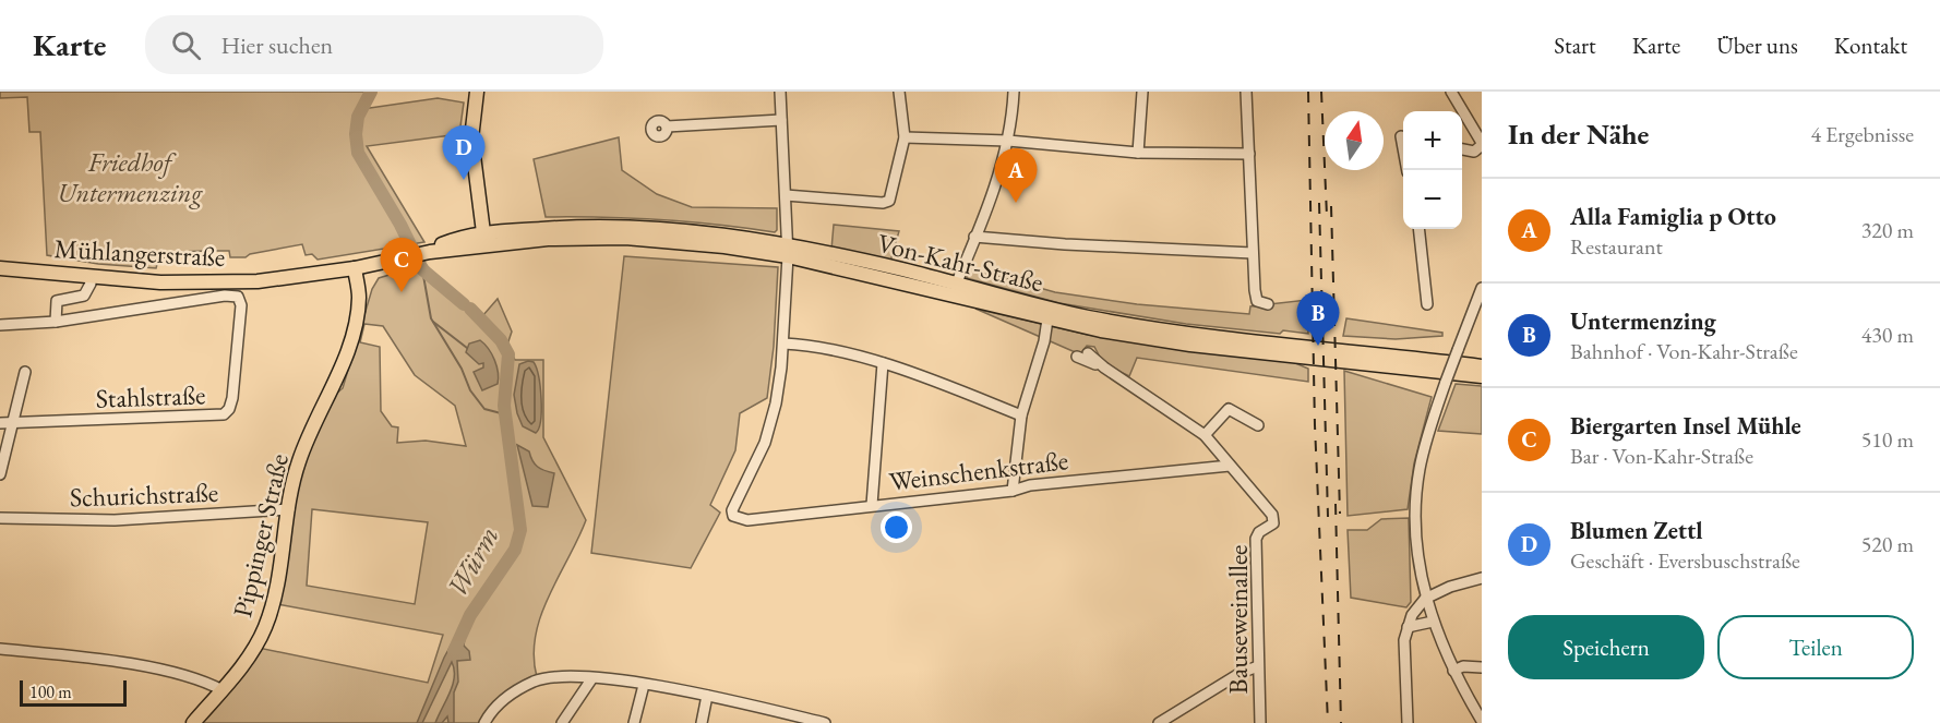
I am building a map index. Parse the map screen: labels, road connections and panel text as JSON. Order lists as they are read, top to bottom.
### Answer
{
  "streets": {
    "main road": ["Mühlangerstraße", "Von-Kahr-Straße", "Pippinger Straße"],
    "street": [
      "Stahlstraße",
      "Weinschenkstraße",
      "Schurichstraße",
      "Bauseweinallee"
    ]
  },
  "crossings": [
    ["Mühlangerstraße", "Von-Kahr-Straße"],
    ["Mühlangerstraße", "Pippinger Straße"],
    ["Von-Kahr-Straße", "Pippinger Straße"],
    ["Weinschenkstraße", "Bauseweinallee"],
    ["Schurichstraße", "Pippinger Straße"]
  ],
  "water": ["Würm"],
  "parks": ["Friedhof Untermenzing"],
  "scale_bar": "100 m",
  "north": "top",
  "page": {
    "header": "Karte",
    "search": "Hier suchen",
    "nav": [
      "Start",
      "Karte",
      "Über uns",
      "Kontakt"
    ],
    "heading": ["In der Nähe", "4 Ergebnisse"],
    "map_buttons": ["+", "−"],
    "pins": [
      "D",
      "A",
      "C",
      "B"
    ],
    "list": [
      {
        "mark": "A",
        "name": "Alla Famiglia p Otto",
        "note": "Restaurant",
        "value": "320 m"
      },
      {
        "mark": "B",
        "name": "Untermenzing",
        "note": "Bahnhof · Von-Kahr-Straße",
        "value": "430 m"
      },
      {
        "mark": "C",
        "name": "Biergarten Insel Mühle",
        "note": "Bar · Von-Kahr-Straße",
        "value": "510 m"
      },
      {
        "mark": "D",
        "name": "Blumen Zettl",
        "note": "Geschäft · Eversbuschstraße",
        "value": "520 m"
      }
    ],
    "buttons": ["Speichern", "Teilen"],
    "scale": "100 m"
  }
}
